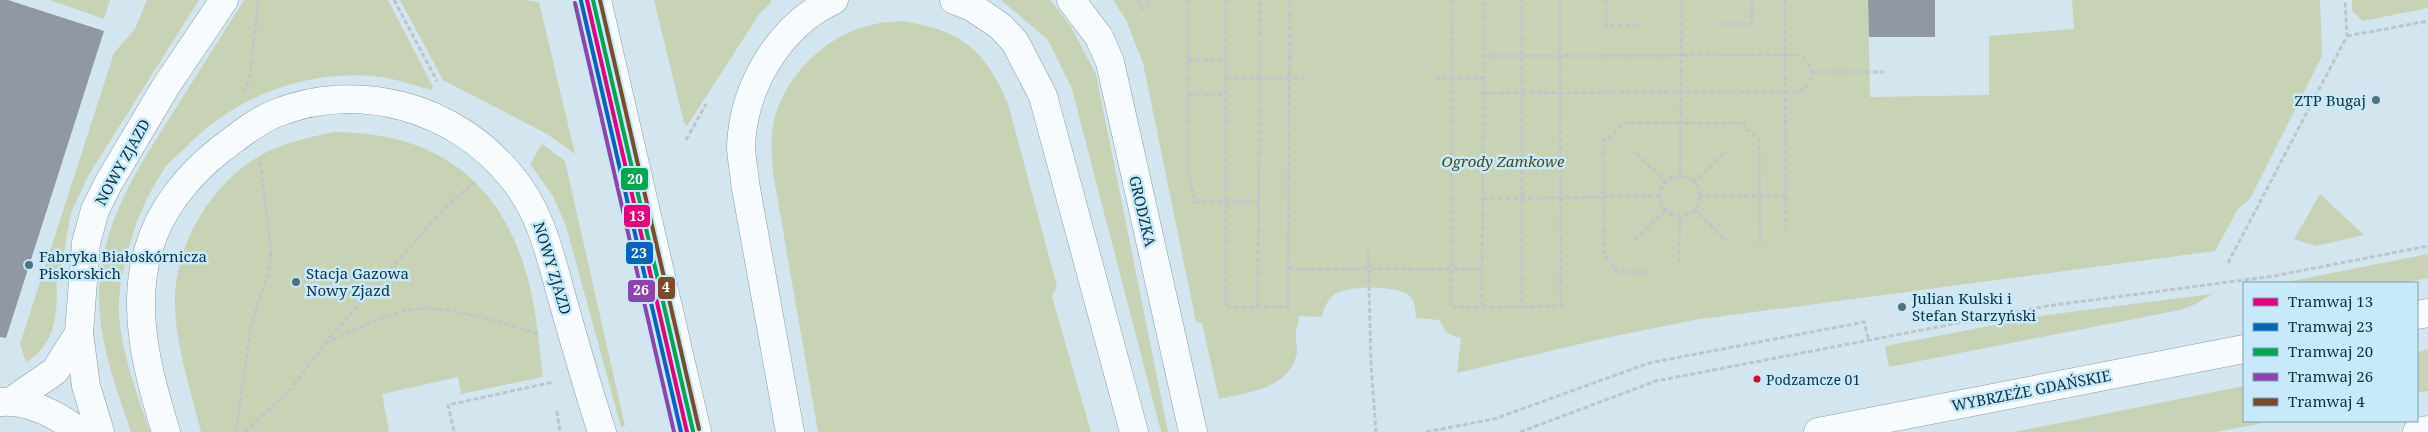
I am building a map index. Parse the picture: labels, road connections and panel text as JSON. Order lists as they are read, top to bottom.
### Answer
{
  "streets": {
    "main road": ["NOWY ZJAZD", "GRODZKA", "WYBRZEŻE GDAŃSKIE"]
  },
  "parks": ["Ogrody Zamkowe"],
  "places": [
    "ZTP Bugaj",
    "Fabryka Białoskórnicza Piskorskich",
    "Stacja Gazowa Nowy Zjazd",
    "Julian Kulski i Stefan Starzyński",
    "Podzamcze 01"
  ],
  "lines": [
    "tram line 13",
    "tram line 20",
    "tram line 4",
    "tram line 23",
    "tram line 26"
  ],
  "legend": [
    "Tramwaj 13",
    "Tramwaj 23",
    "Tramwaj 20",
    "Tramwaj 26",
    "Tramwaj 4"
  ]
}
